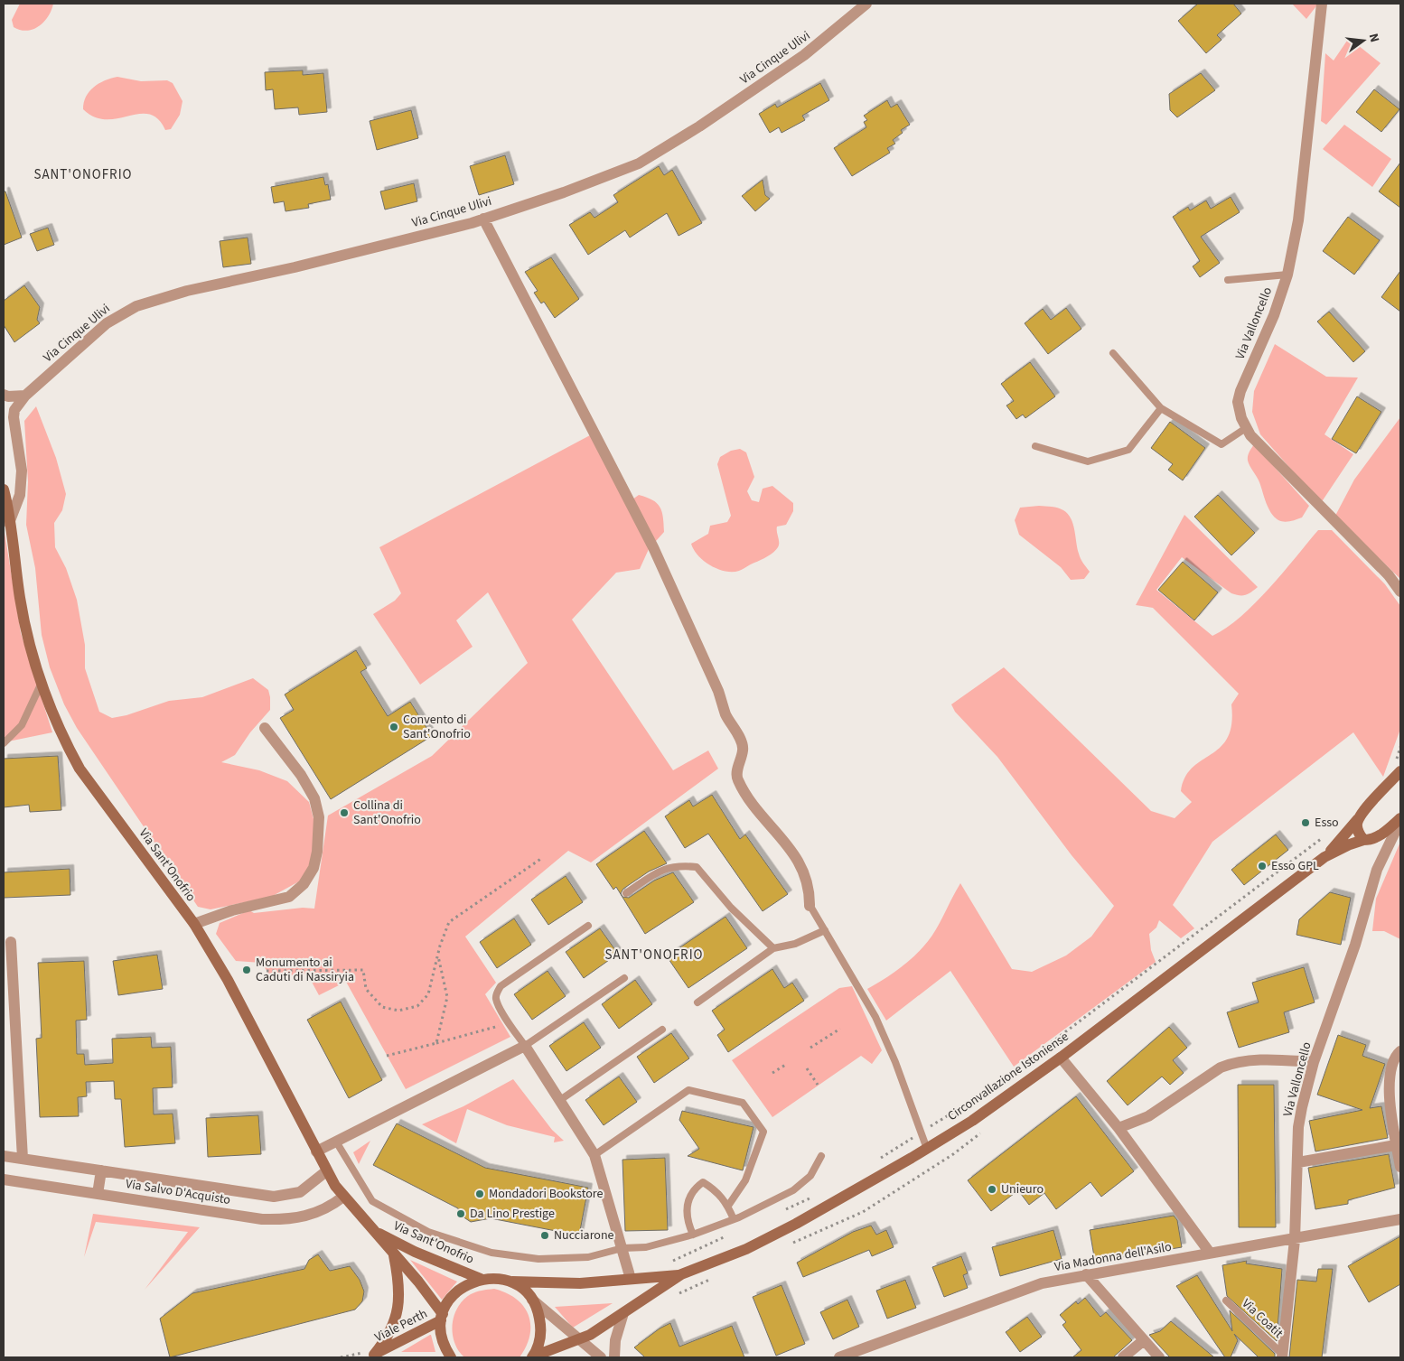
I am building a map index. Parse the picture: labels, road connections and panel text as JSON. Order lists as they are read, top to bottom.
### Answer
{
  "streets": {
    "main road": ["Via Sant'Onofrio", "Circonvallazione Istoniense", "Viale Perth"],
    "street": [
      "Via Cinque Ulivi",
      "Via Valloncello",
      "Via Salvo D'Acquisto",
      "Via Madonna dell'Asilo"
    ],
    "lane": ["Via Coatit"]
  },
  "crossings": [
    ["Via Cinque Ulivi", "Via Sant'Onofrio"],
    ["Via Valloncello", "Circonvallazione Istoniense"],
    ["Via Valloncello", "Via Madonna dell'Asilo"],
    ["Via Valloncello", "Via Coatit"],
    ["Via Sant'Onofrio", "Circonvallazione Istoniense"],
    ["Via Sant'Onofrio", "Via Salvo D'Acquisto"],
    ["Via Sant'Onofrio", "Viale Perth"]
  ],
  "districts": ["SANT'ONOFRIO", "SANT'ONOFRIO"],
  "places": [
    "Convento di Sant'Onofrio",
    "Collina di Sant'Onofrio",
    "Esso",
    "Esso GPL",
    "Monumento ai Caduti di Nassiryia",
    "Unieuro",
    "Mondadori Bookstore",
    "Da Lino Prestige",
    "Nucciarone"
  ],
  "north": "right"
}
